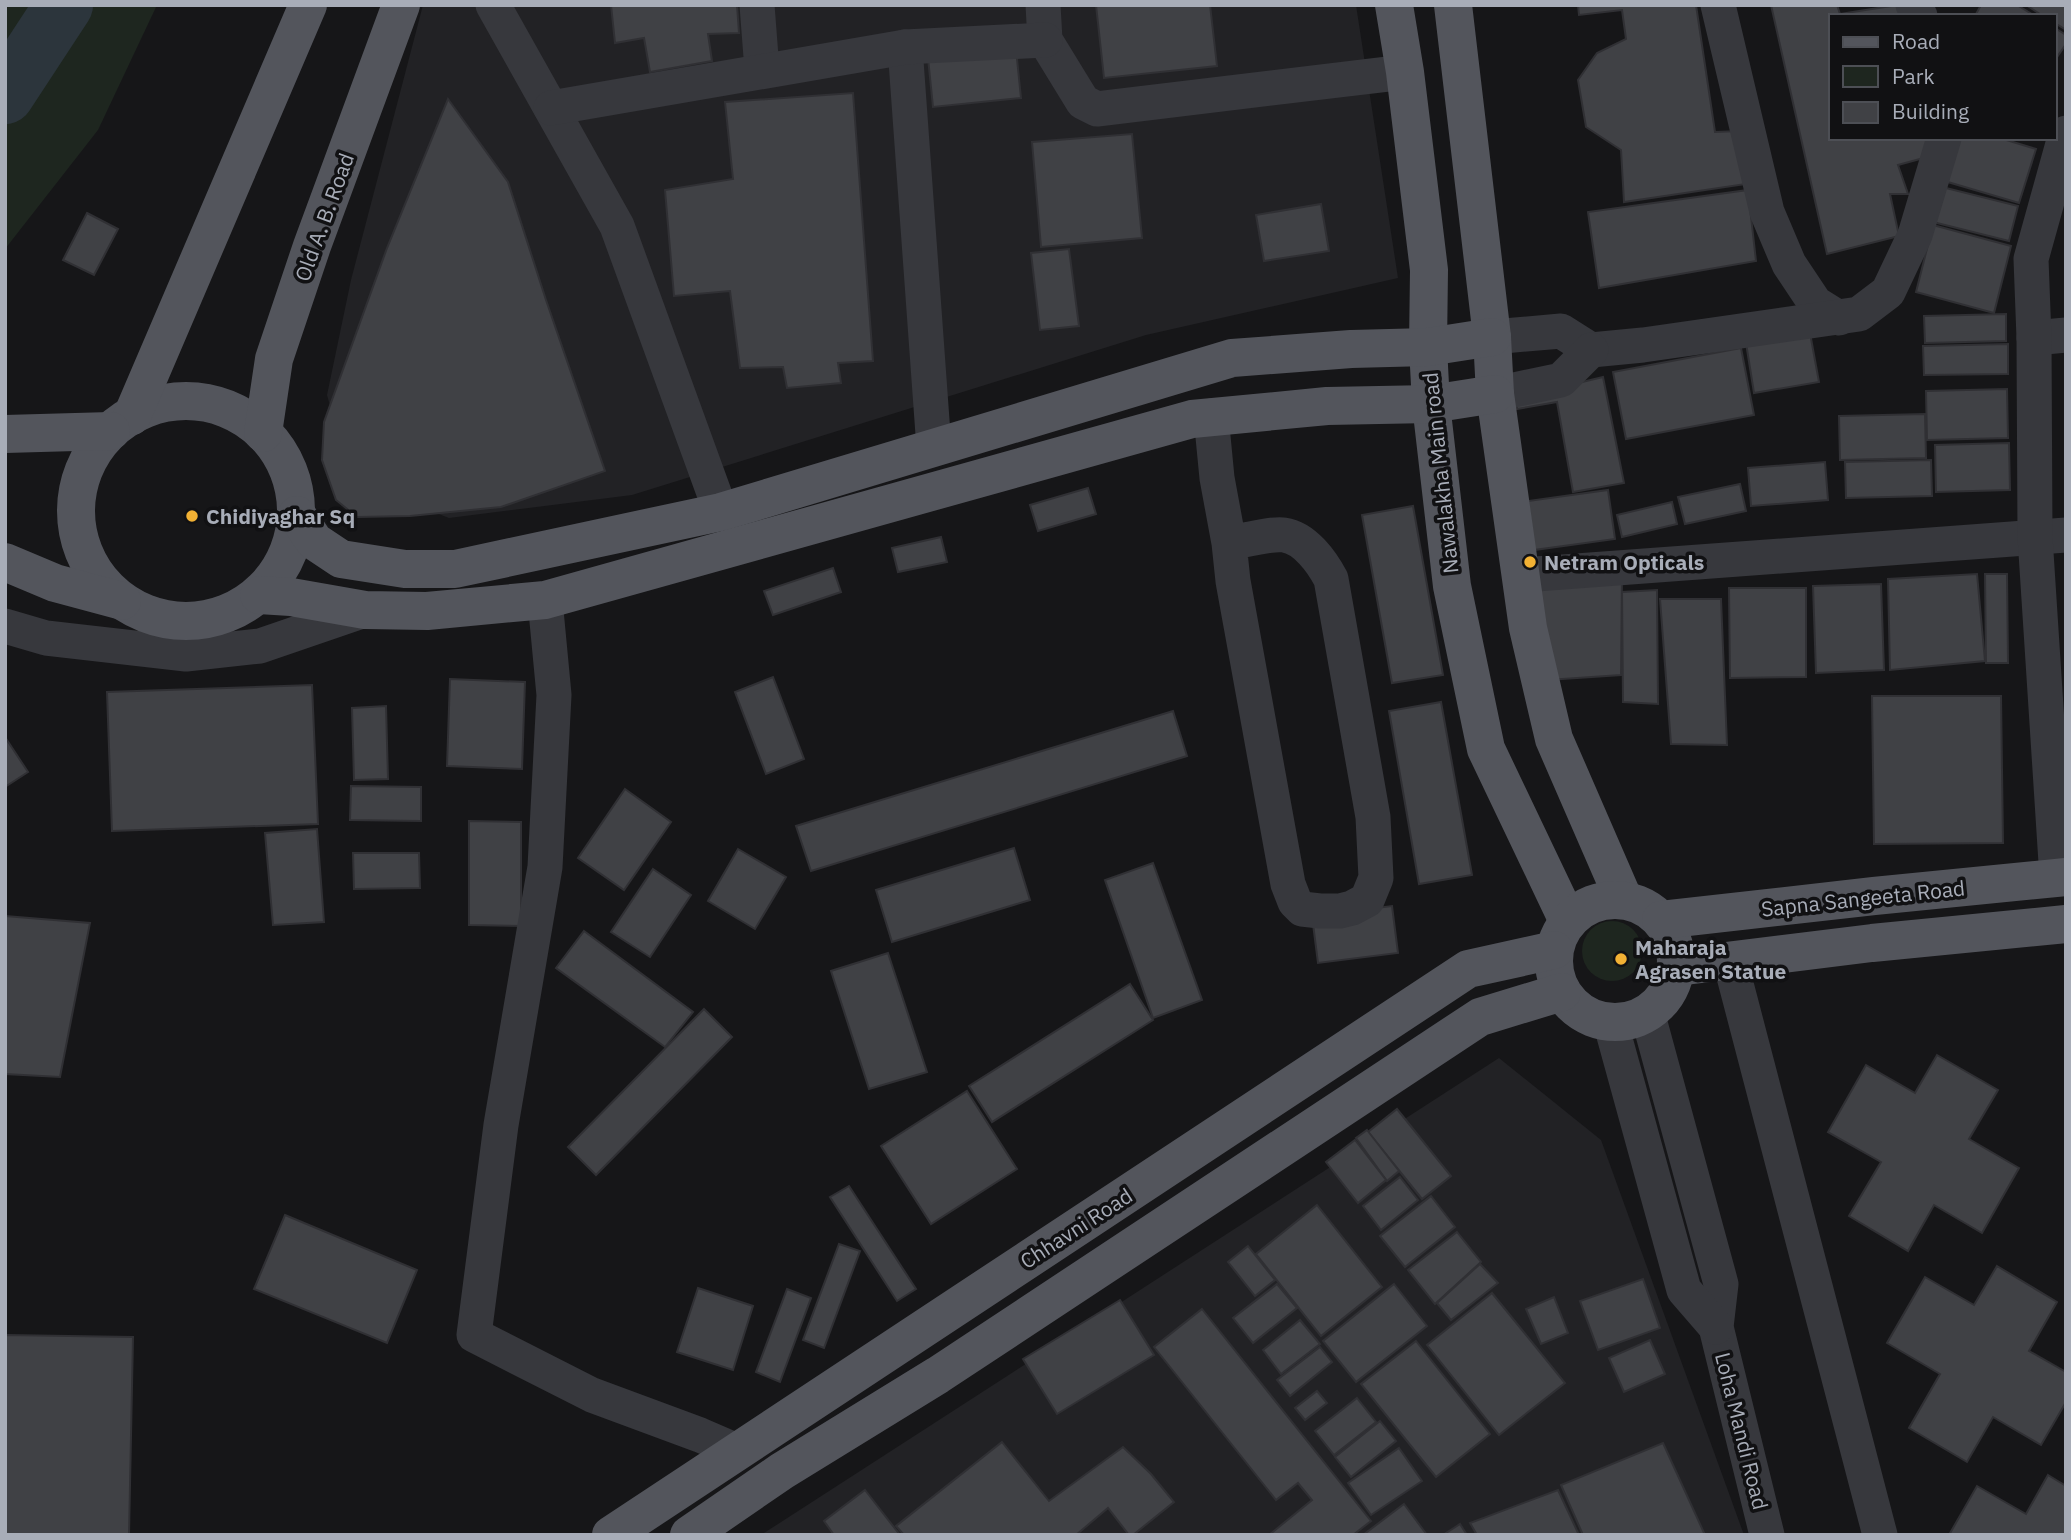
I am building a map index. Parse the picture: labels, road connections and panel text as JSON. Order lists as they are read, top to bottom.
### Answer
{
  "streets": {
    "main road": [
      "Old A. B. Road",
      "Nawalakha Main road",
      "Sapna Sangeeta Road",
      "Chhavni Road"
    ],
    "street": ["Loha Mandi Road"]
  },
  "crossings": [
    ["Nawalakha Main road", "Sapna Sangeeta Road"],
    ["Nawalakha Main road", "Chhavni Road"],
    ["Sapna Sangeeta Road", "Chhavni Road"]
  ],
  "places": ["Chidiyaghar Sq", "Netram Opticals", "Maharaja Agrasen Statue"],
  "legend": ["Road", "Park", "Building"]
}
